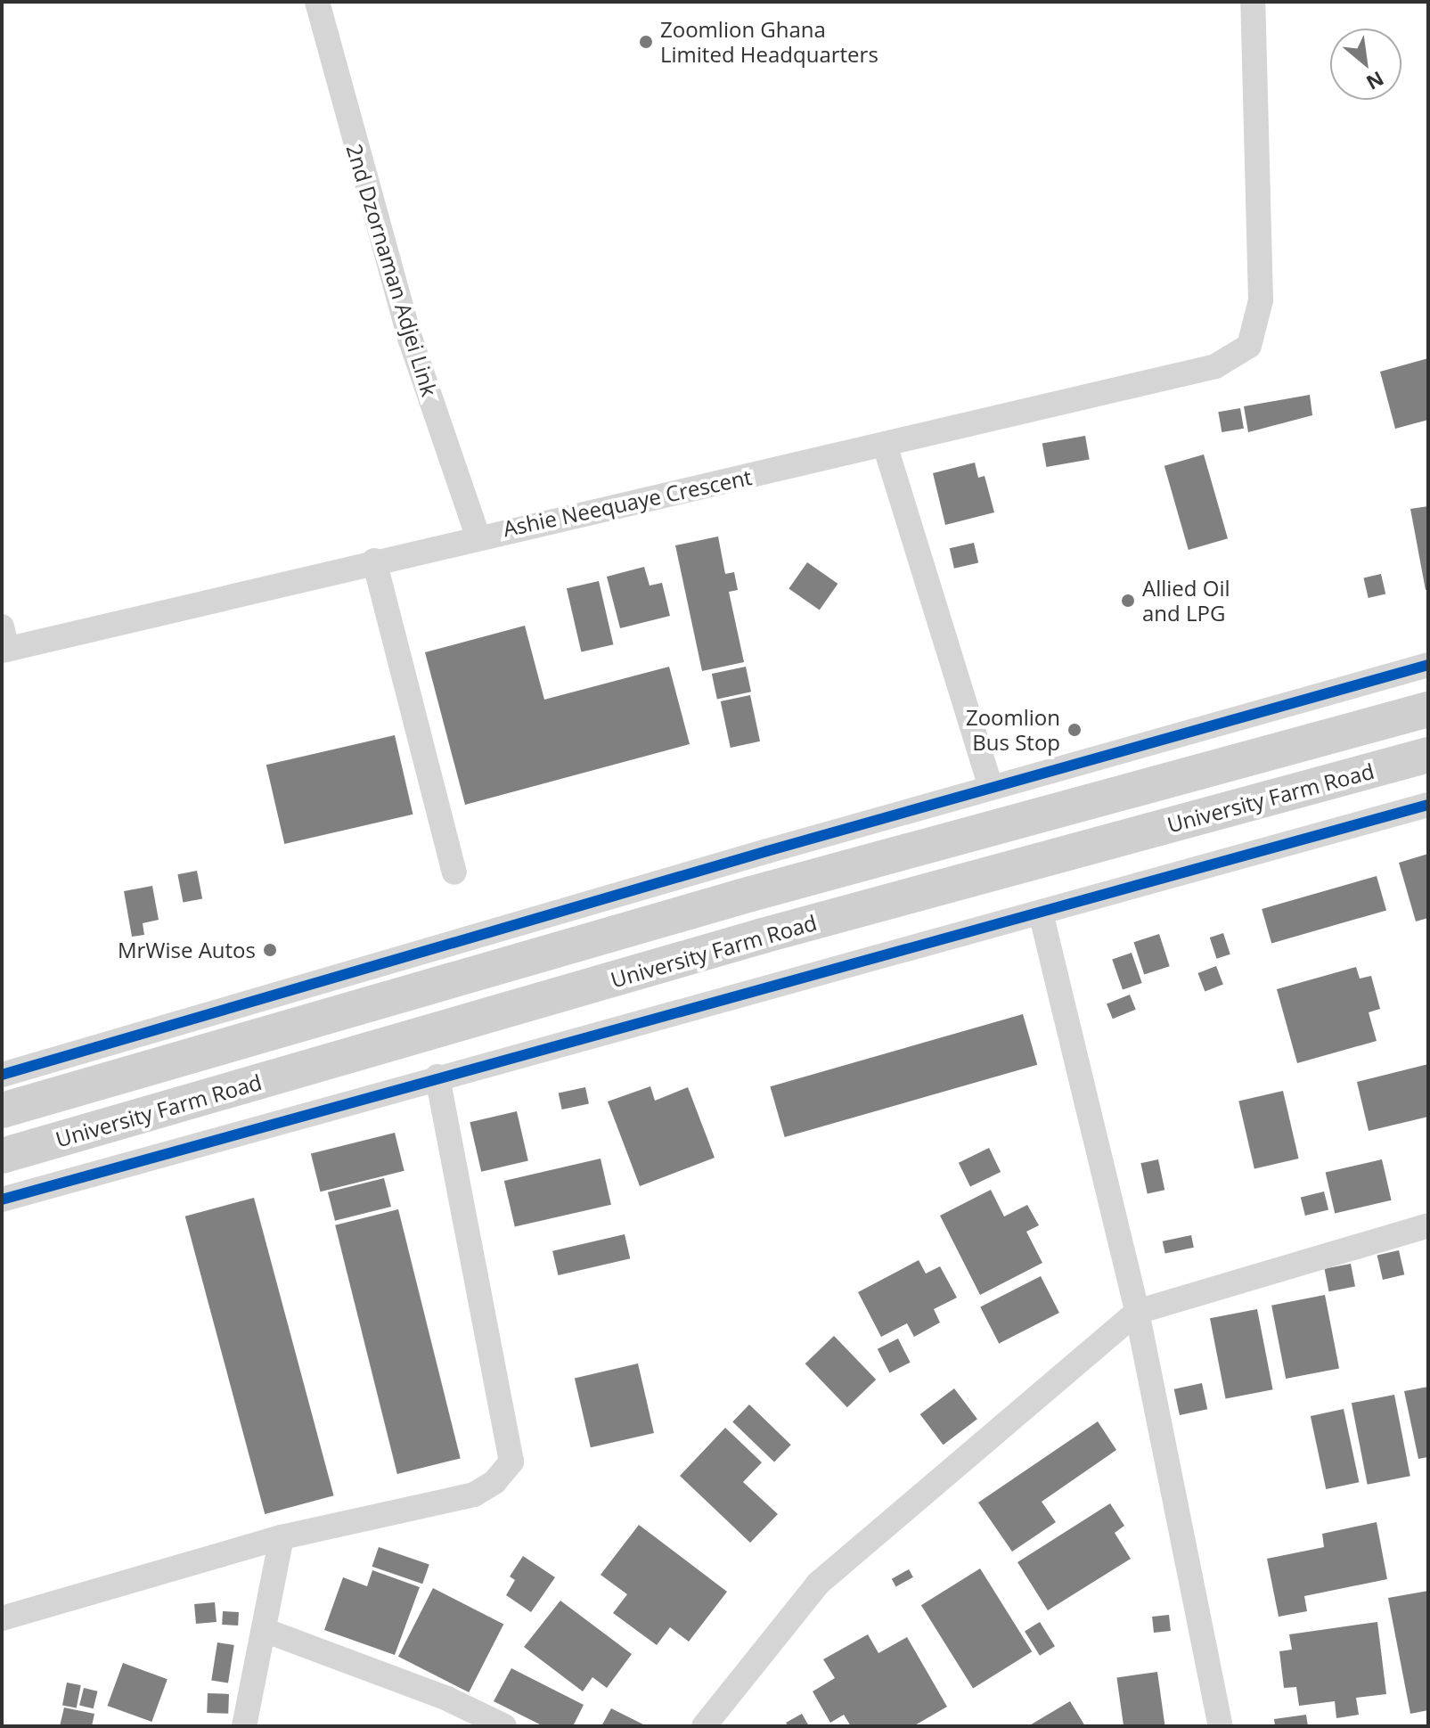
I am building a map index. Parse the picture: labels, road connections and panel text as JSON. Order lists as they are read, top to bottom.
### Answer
{
  "streets": {
    "street": ["2nd Dzornaman Adjei Link", "Ashie Neequaye Crescent", "University Farm Road"]
  },
  "crossings": [
    ["2nd Dzornaman Adjei Link", "Ashie Neequaye Crescent"]
  ],
  "places": [
    "Zoomlion Ghana Limited Headquarters",
    "Allied Oil and LPG",
    "Zoomlion Bus Stop",
    "MrWise Autos"
  ],
  "north": "bottom right"
}
